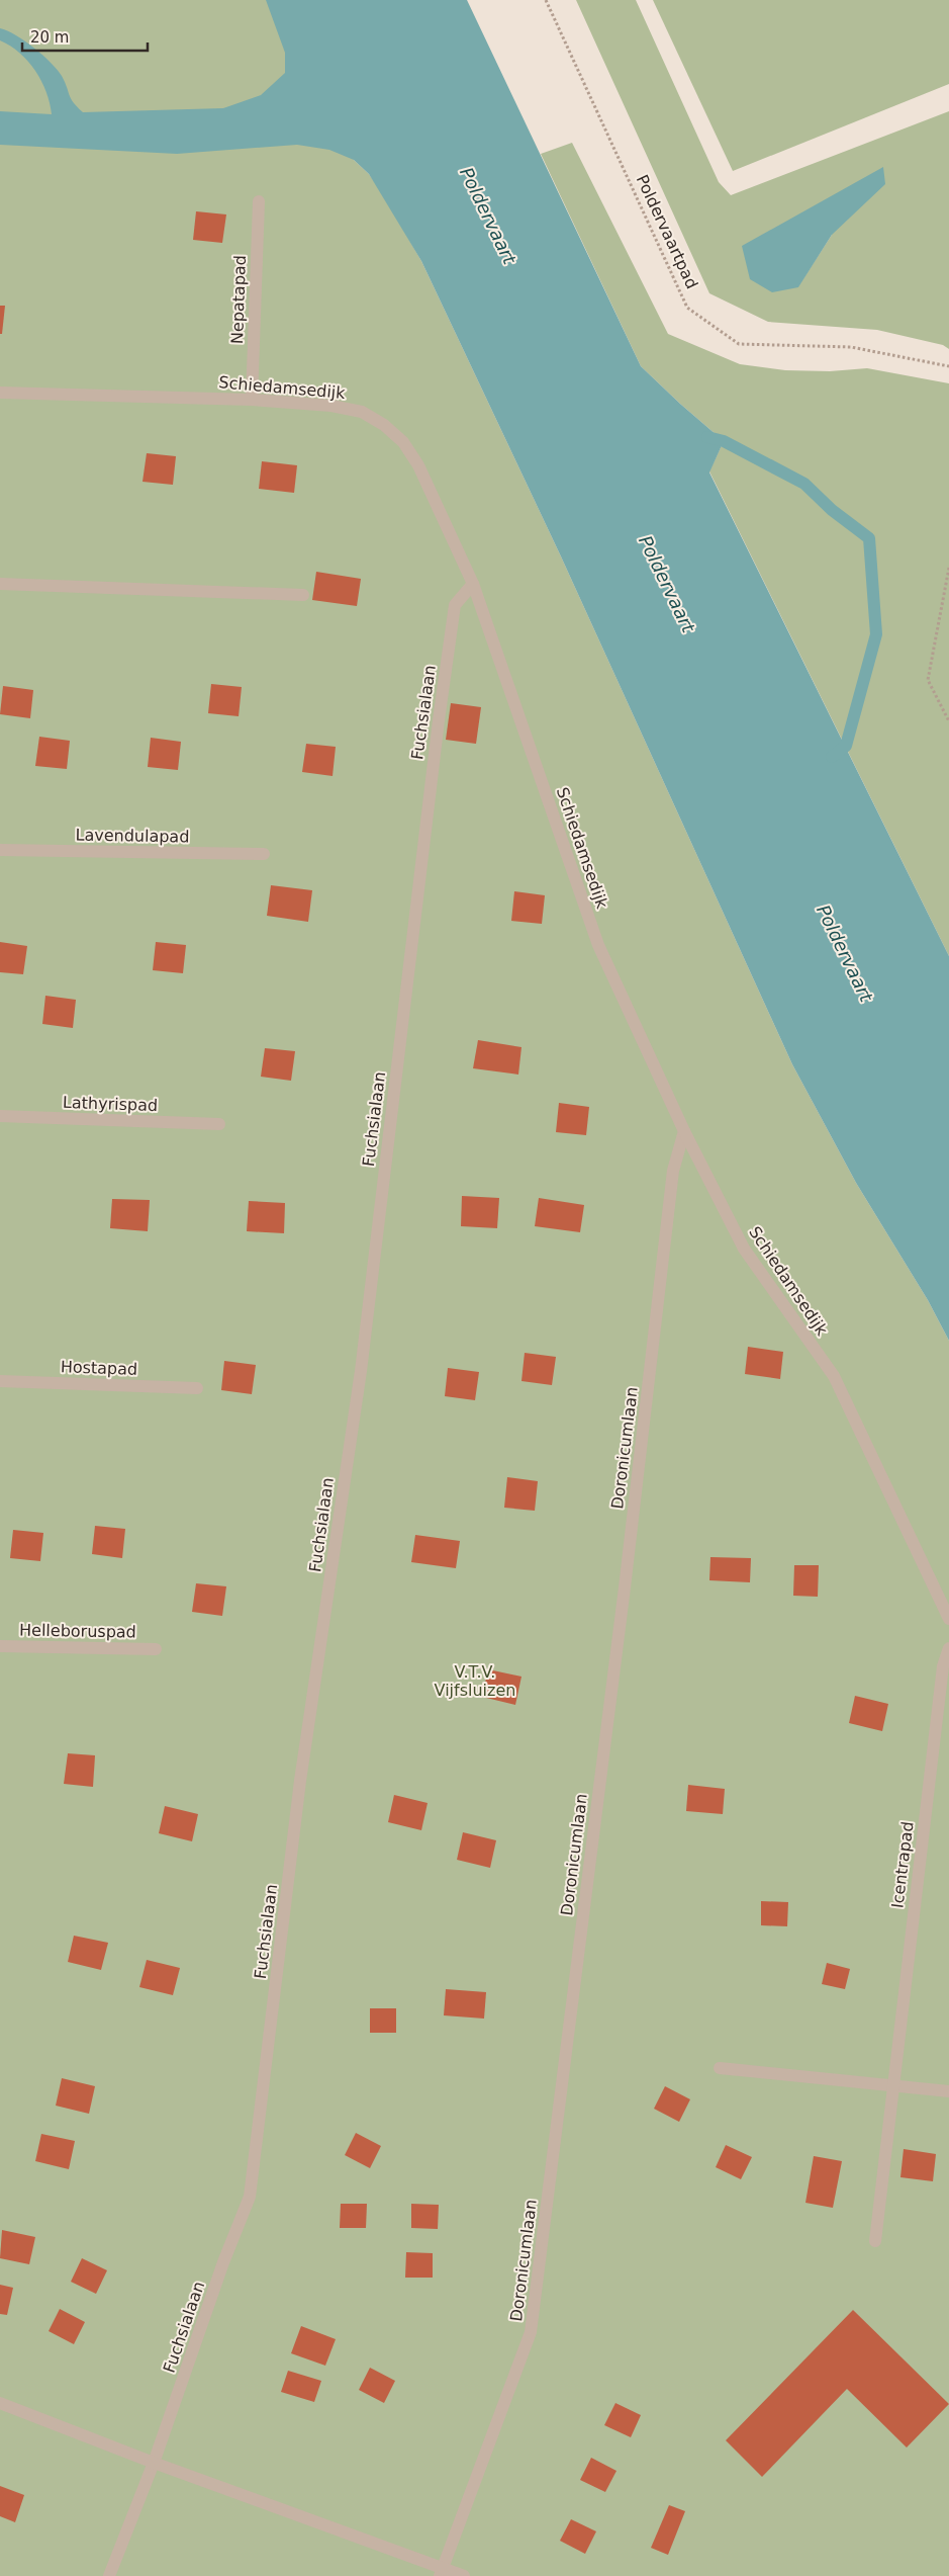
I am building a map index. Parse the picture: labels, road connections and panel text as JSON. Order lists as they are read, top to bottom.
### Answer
{
  "streets": {
    "street": [
      "Nepatapad",
      "Schiedamsedijk",
      "Fuchsialaan",
      "Lavendulapad",
      "Lathyrispad",
      "Hostapad",
      "Doronicumlaan",
      "Helleboruspad",
      "Icentrapad"
    ],
    "path": ["Poldervaartpad"]
  },
  "crossings": [
    ["Nepatapad", "Schiedamsedijk"],
    ["Schiedamsedijk", "Fuchsialaan"],
    ["Schiedamsedijk", "Doronicumlaan"]
  ],
  "water": ["Poldervaart"],
  "parks": ["V.T.V. Vijfsluizen"],
  "scale_bar": "20 m"
}
